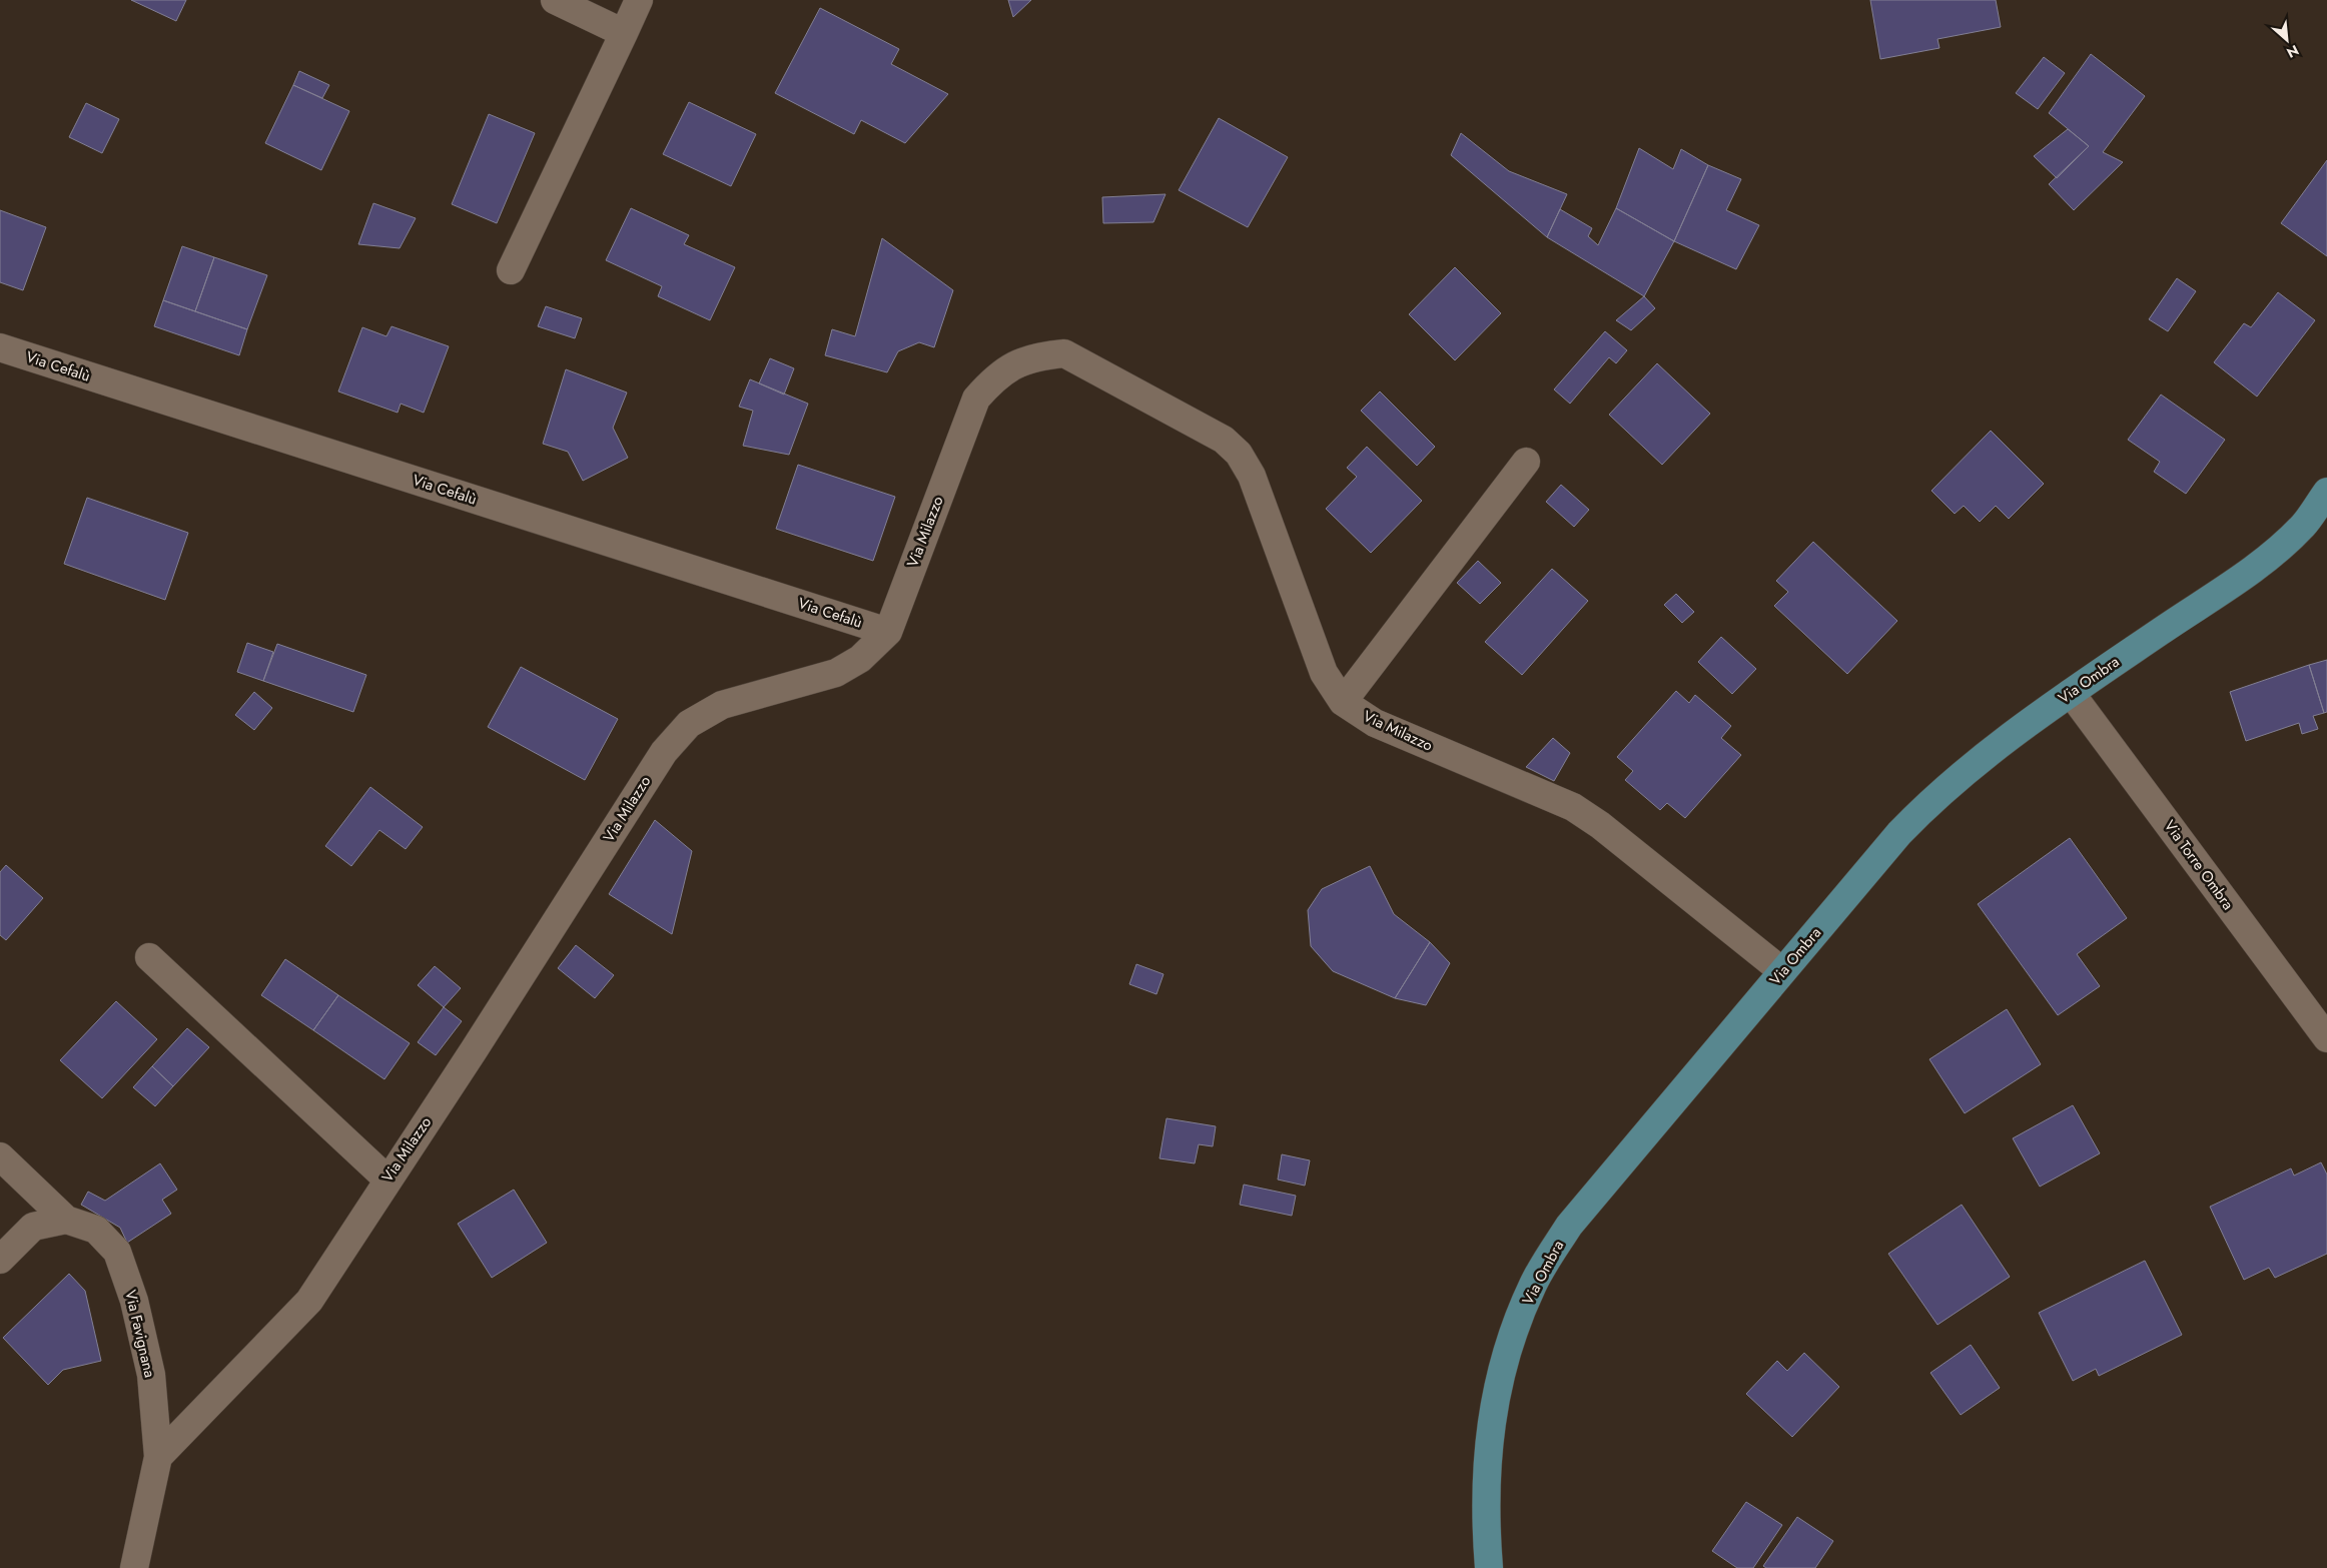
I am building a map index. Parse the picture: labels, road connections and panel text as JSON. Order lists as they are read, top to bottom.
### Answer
{
  "streets": {
    "main road": ["Via Ombra"],
    "street": [
      "Via Cefalù",
      "Via Milazzo",
      "Via Torre Ombra",
      "Via Favignana"
    ]
  },
  "crossings": [
    ["Via Cefalù", "Via Milazzo"],
    ["Via Milazzo", "Via Ombra"],
    ["Via Milazzo", "Via Favignana"],
    ["Via Ombra", "Via Torre Ombra"]
  ],
  "north": "bottom right"
}
